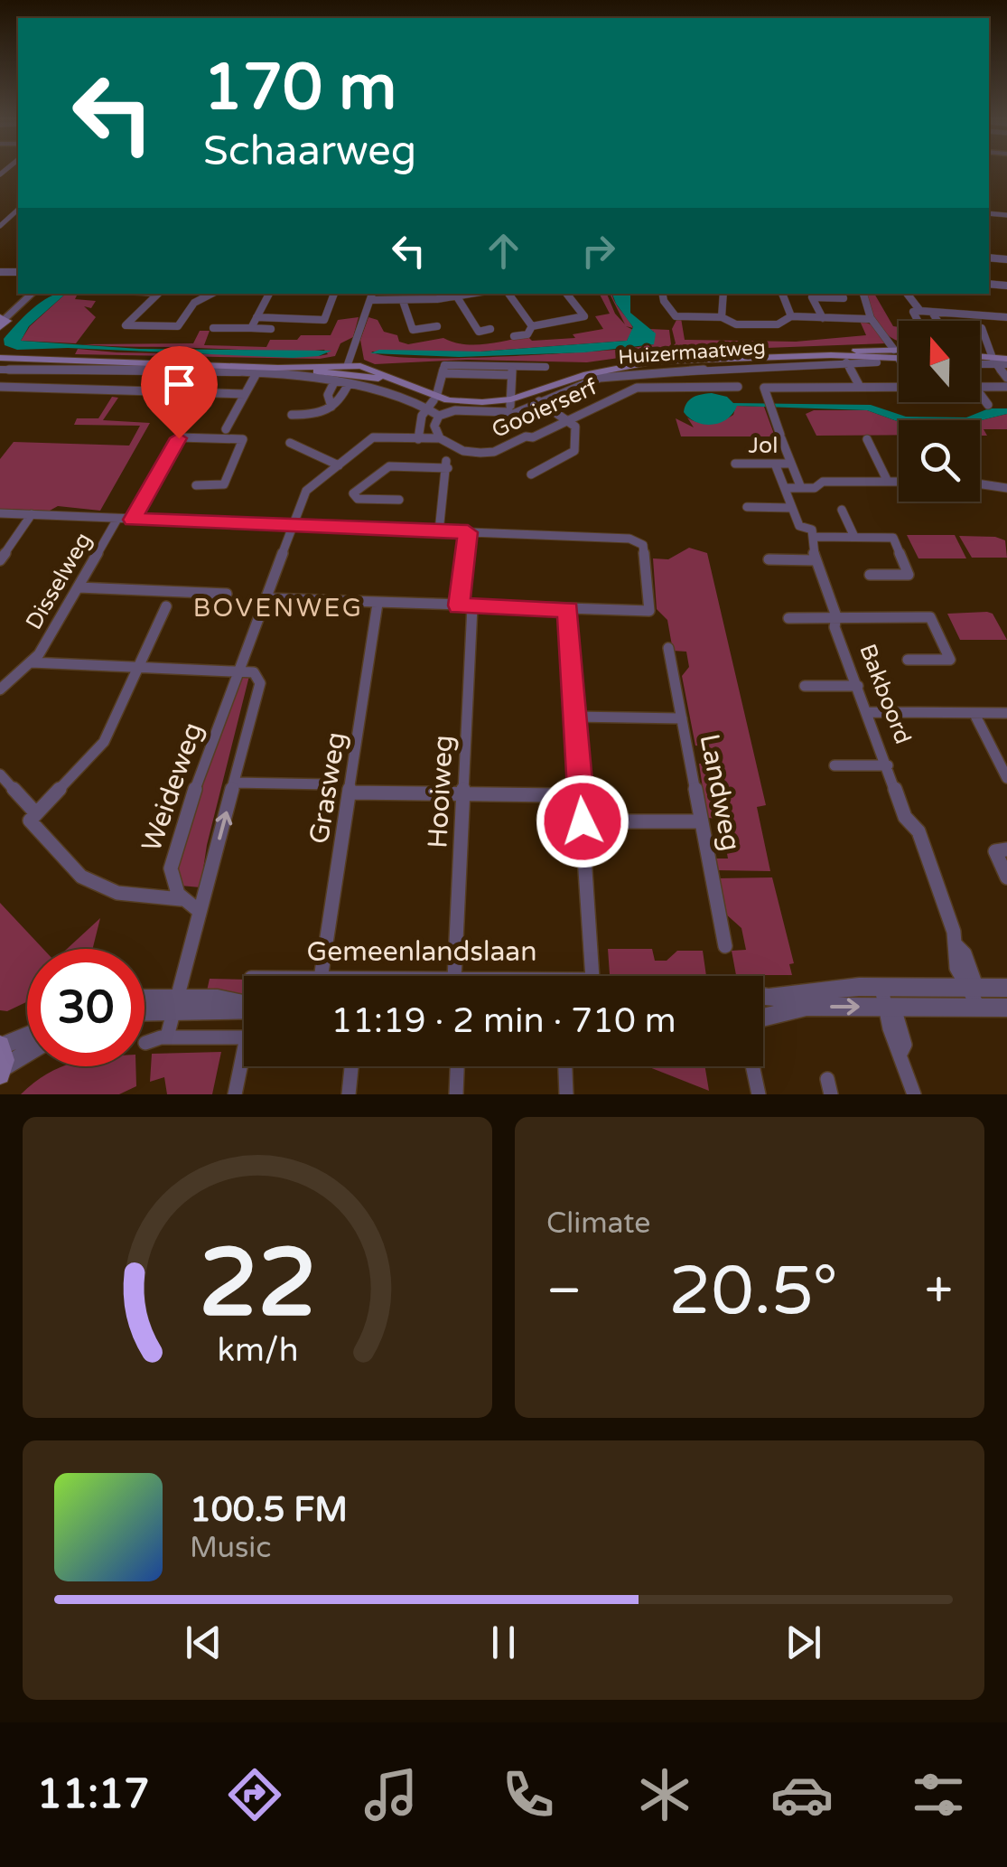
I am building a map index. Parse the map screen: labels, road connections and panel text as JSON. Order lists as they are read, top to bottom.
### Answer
{
  "streets": {
    "main road": ["Huizermaatweg"],
    "street": [
      "Gooierserf",
      "Jol",
      "Disselweg",
      "Bakboord",
      "Weideweg",
      "Grasweg",
      "Hooiweg",
      "Landweg"
    ]
  },
  "crossings": [
    ["Huizermaatweg", "Jol"]
  ],
  "districts": ["BOVENWEG"],
  "north": "top",
  "page": {
    "turn": ["170 m", "Schaarweg"],
    "limit": "30",
    "trip": "11:19 · 2 min · 710 m",
    "tile": "Climate",
    "heat": ["−", "20.5°", "+"],
    "song": ["100.5 FM", "Music"],
    "tabs": "11:17",
    "gauge": ["22", "km/h"]
  }
}
